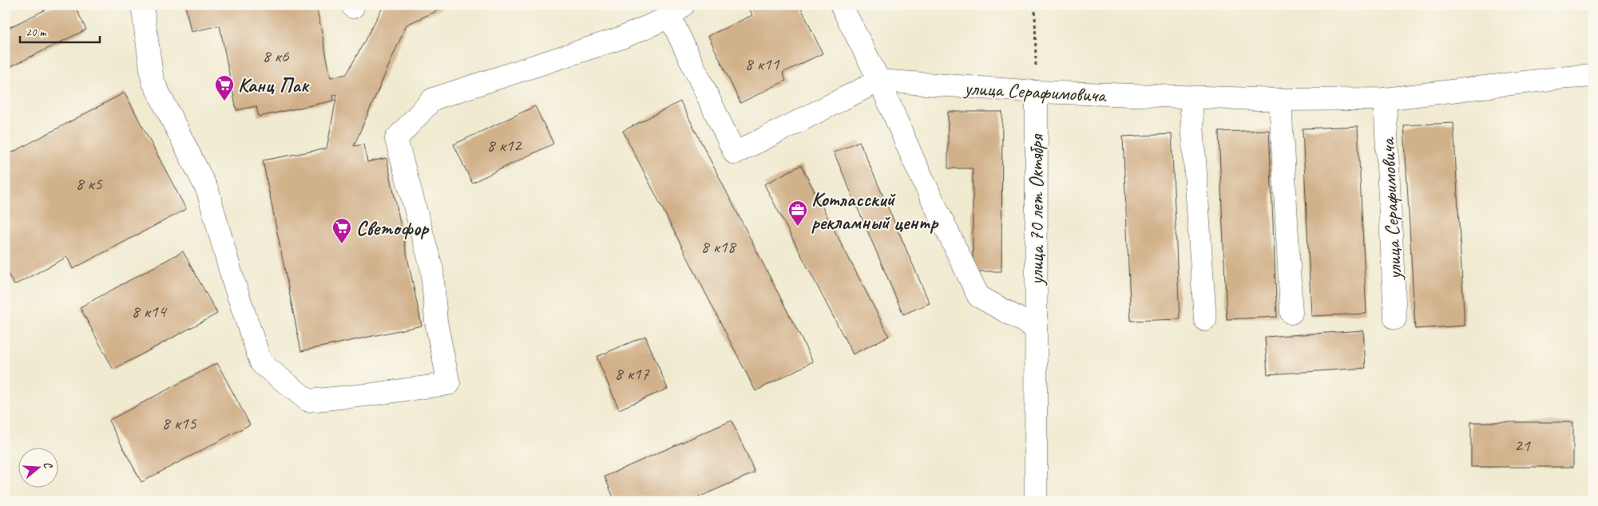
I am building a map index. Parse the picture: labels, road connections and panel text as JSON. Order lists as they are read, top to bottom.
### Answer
{
  "streets": {
    "street": ["улица Серафимовича", "улица 70 лет Октября"]
  },
  "crossings": [
    ["улица Серафимовича", "улица 70 лет Октября"]
  ],
  "places": {
    "supermarket": ["Канц Пак", "Светофор"],
    "office": ["Котласский рекламный центр"]
  },
  "house_numbers": [
    "8 к6",
    "8 к11",
    "8 к12",
    "8 к5",
    "8 к18",
    "8 к14",
    "8 к17",
    "8 к15",
    "21"
  ],
  "scale_bar": "20 m",
  "north": "right"
}
